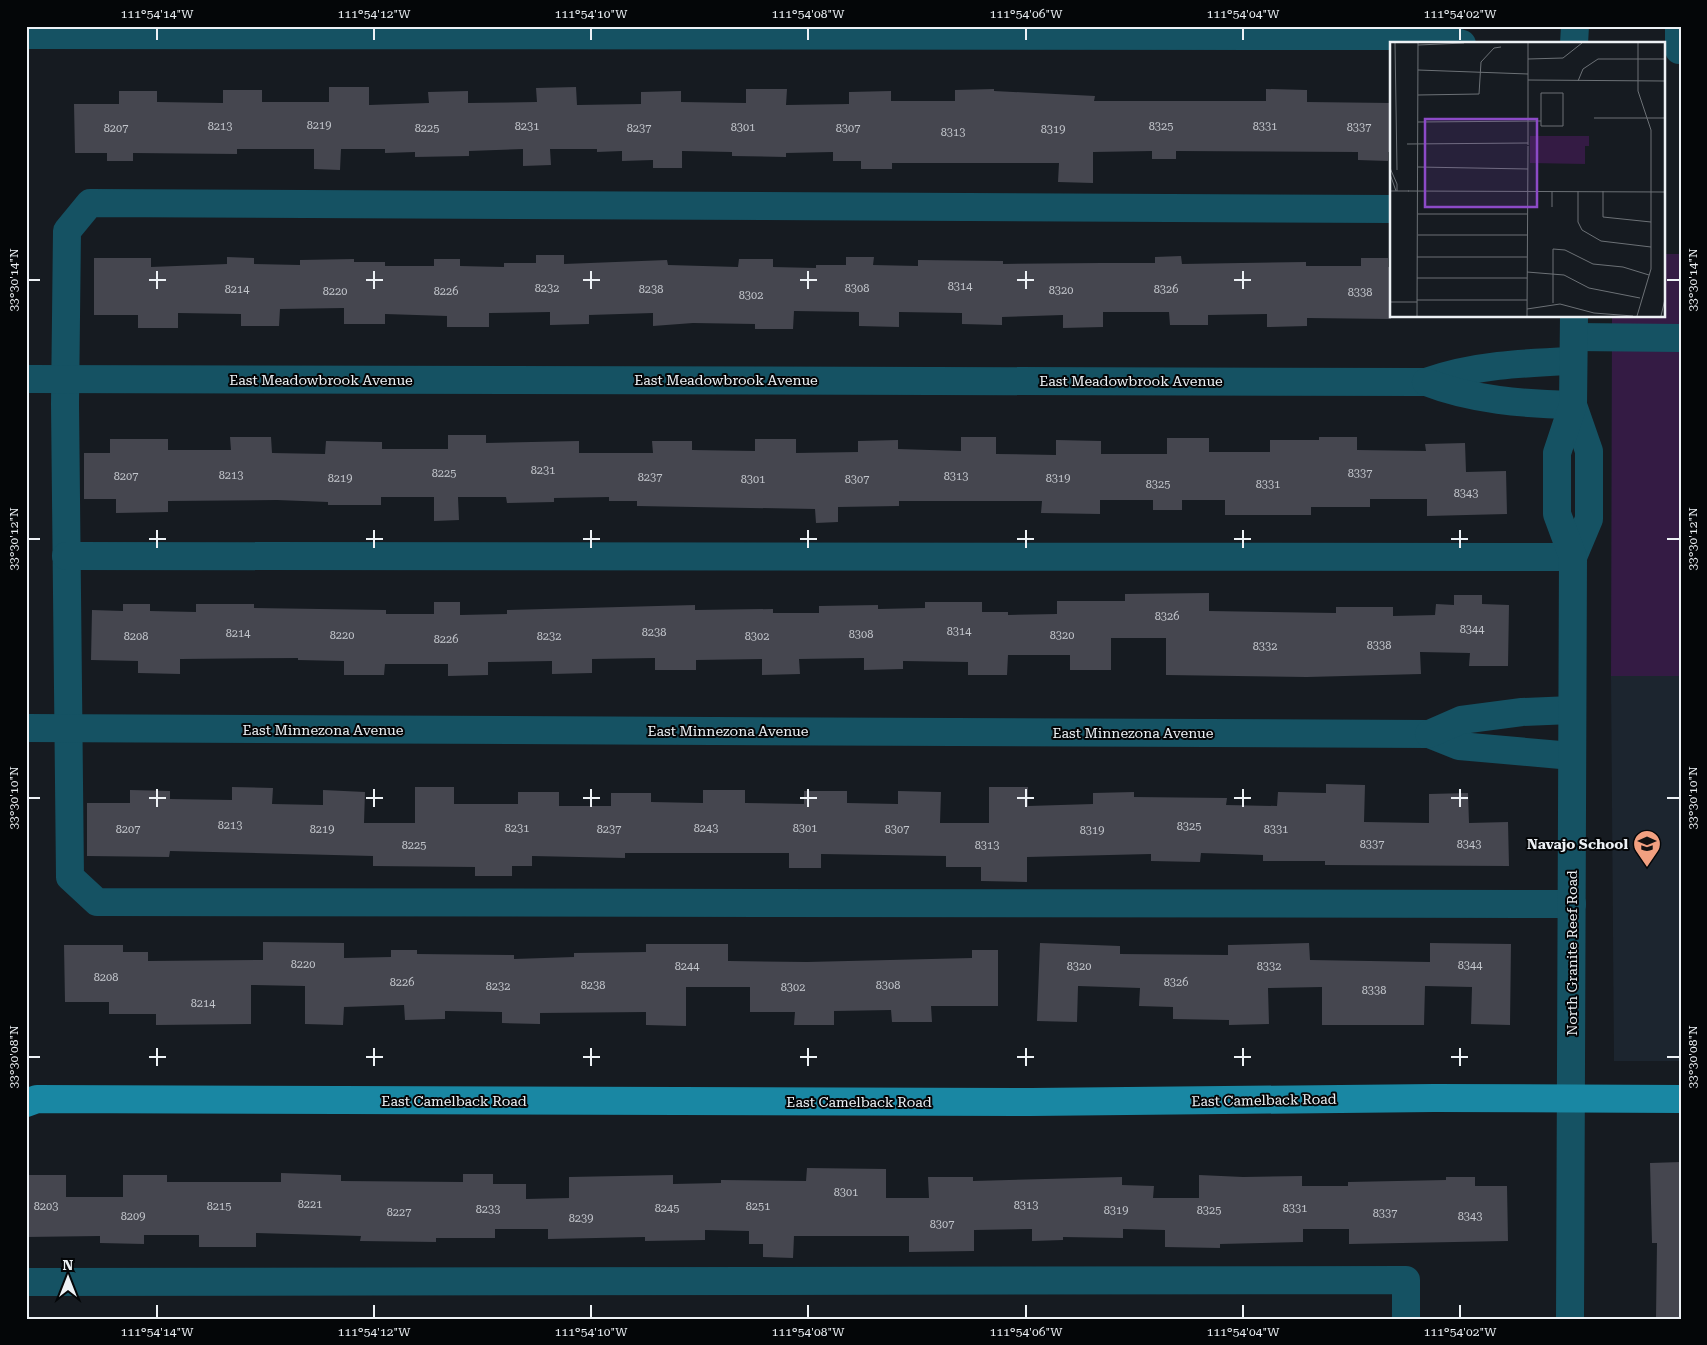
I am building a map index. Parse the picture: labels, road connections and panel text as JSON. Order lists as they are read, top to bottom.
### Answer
{
  "streets": {
    "main road": ["East Camelback Road"],
    "street": ["East Meadowbrook Avenue", "East Minnezona Avenue", "North Granite Reef Road"]
  },
  "crossings": [
    ["East Meadowbrook Avenue", "North Granite Reef Road"],
    ["East Minnezona Avenue", "North Granite Reef Road"],
    ["North Granite Reef Road", "East Camelback Road"]
  ],
  "places": {
    "school or university": ["Navajo School"]
  },
  "house_numbers": [
    "8219",
    "8213",
    "8231",
    "8325",
    "8331",
    "8301",
    "8337",
    "8207",
    "8225",
    "8237",
    "8307",
    "8319",
    "8313",
    "8314",
    "8232",
    "8308",
    "8214",
    "8238",
    "8326",
    "8320",
    "8220",
    "8226",
    "8338",
    "8302",
    "8231",
    "8225",
    "8337",
    "8213",
    "8207",
    "8313",
    "8237",
    "8219",
    "8319",
    "8301",
    "8307",
    "8325",
    "8331",
    "8343",
    "8326",
    "8344",
    "8314",
    "8238",
    "8214",
    "8308",
    "8220",
    "8320",
    "8208",
    "8232",
    "8302",
    "8226",
    "8338",
    "8332",
    "8213",
    "8325",
    "8231",
    "8243",
    "8301",
    "8207",
    "8219",
    "8237",
    "8307",
    "8331",
    "8319",
    "8337",
    "8343",
    "8225",
    "8313",
    "8220",
    "8344",
    "8244",
    "8320",
    "8332",
    "8208",
    "8226",
    "8326",
    "8238",
    "8308",
    "8232",
    "8302",
    "8338",
    "8214",
    "8301",
    "8221",
    "8313",
    "8203",
    "8215",
    "8251",
    "8245",
    "8331",
    "8233",
    "8319",
    "8325",
    "8227",
    "8337",
    "8209",
    "8343",
    "8239",
    "8307"
  ],
  "north": "top",
  "coordinates": [
    "111°54'14\"W",
    "111°54'12\"W",
    "111°54'10\"W",
    "111°54'08\"W",
    "111°54'06\"W",
    "111°54'04\"W",
    "111°54'02\"W",
    "33°30'14\"N",
    "33°30'12\"N",
    "33°30'10\"N",
    "33°30'08\"N"
  ]
}
